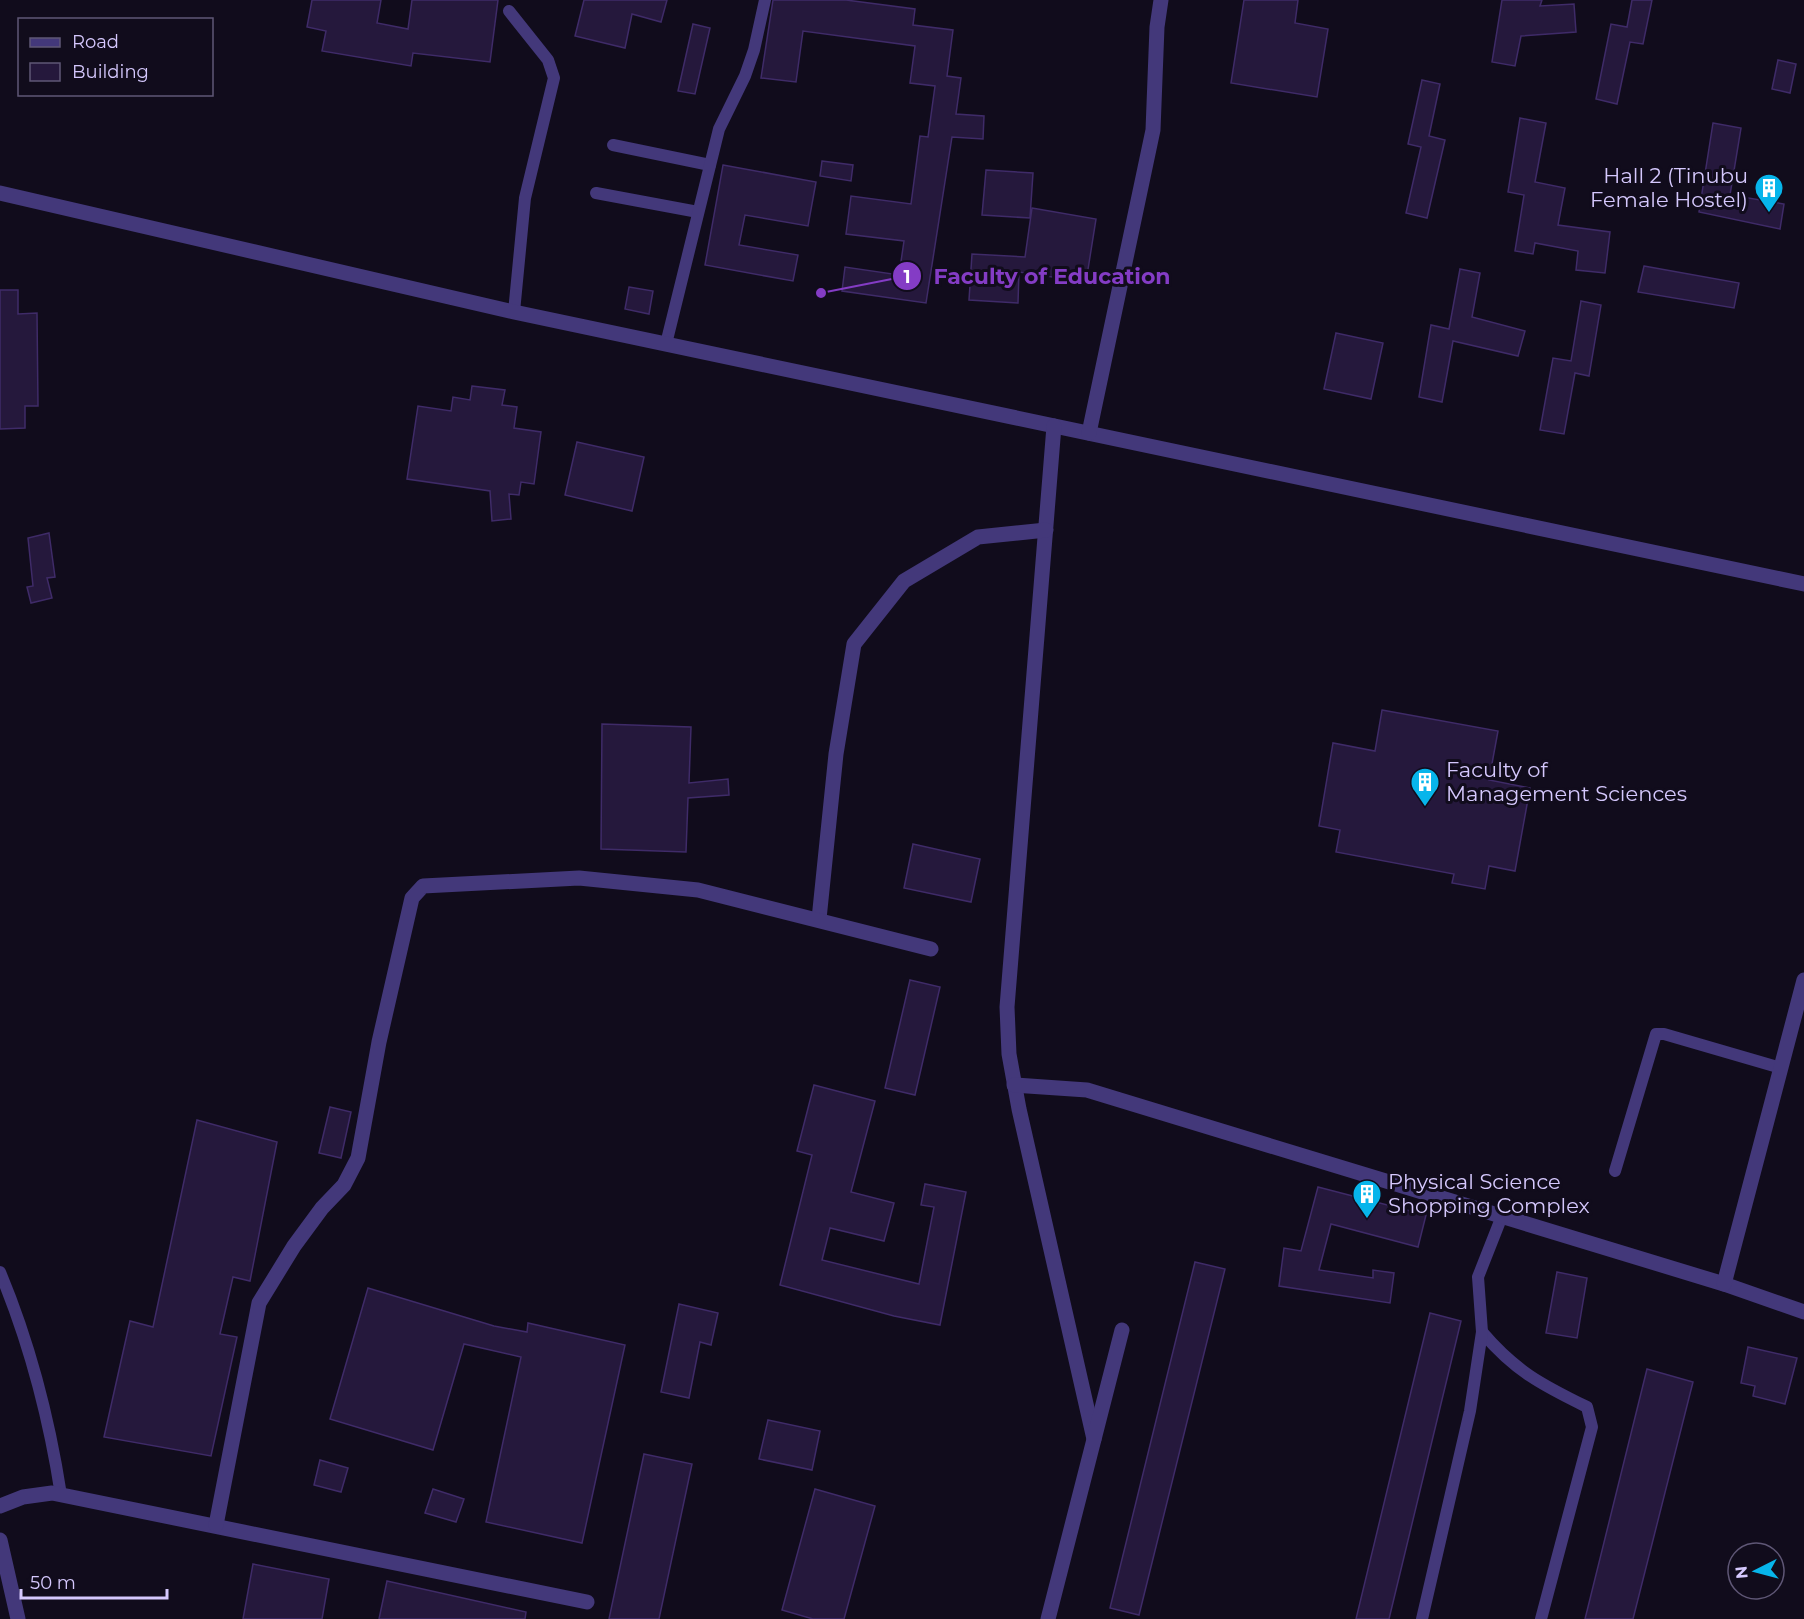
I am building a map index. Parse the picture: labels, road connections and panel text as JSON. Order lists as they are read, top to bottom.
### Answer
{
  "places": {
    "building": ["Hall 2 (Tinubu Female Hostel)", "Faculty of Management Sciences", "Physical Science Shopping Complex"],
    "other": ["Faculty of Education"]
  },
  "legend": ["Road", "Building"],
  "scale_bar": "50 m",
  "north": "left"
}
